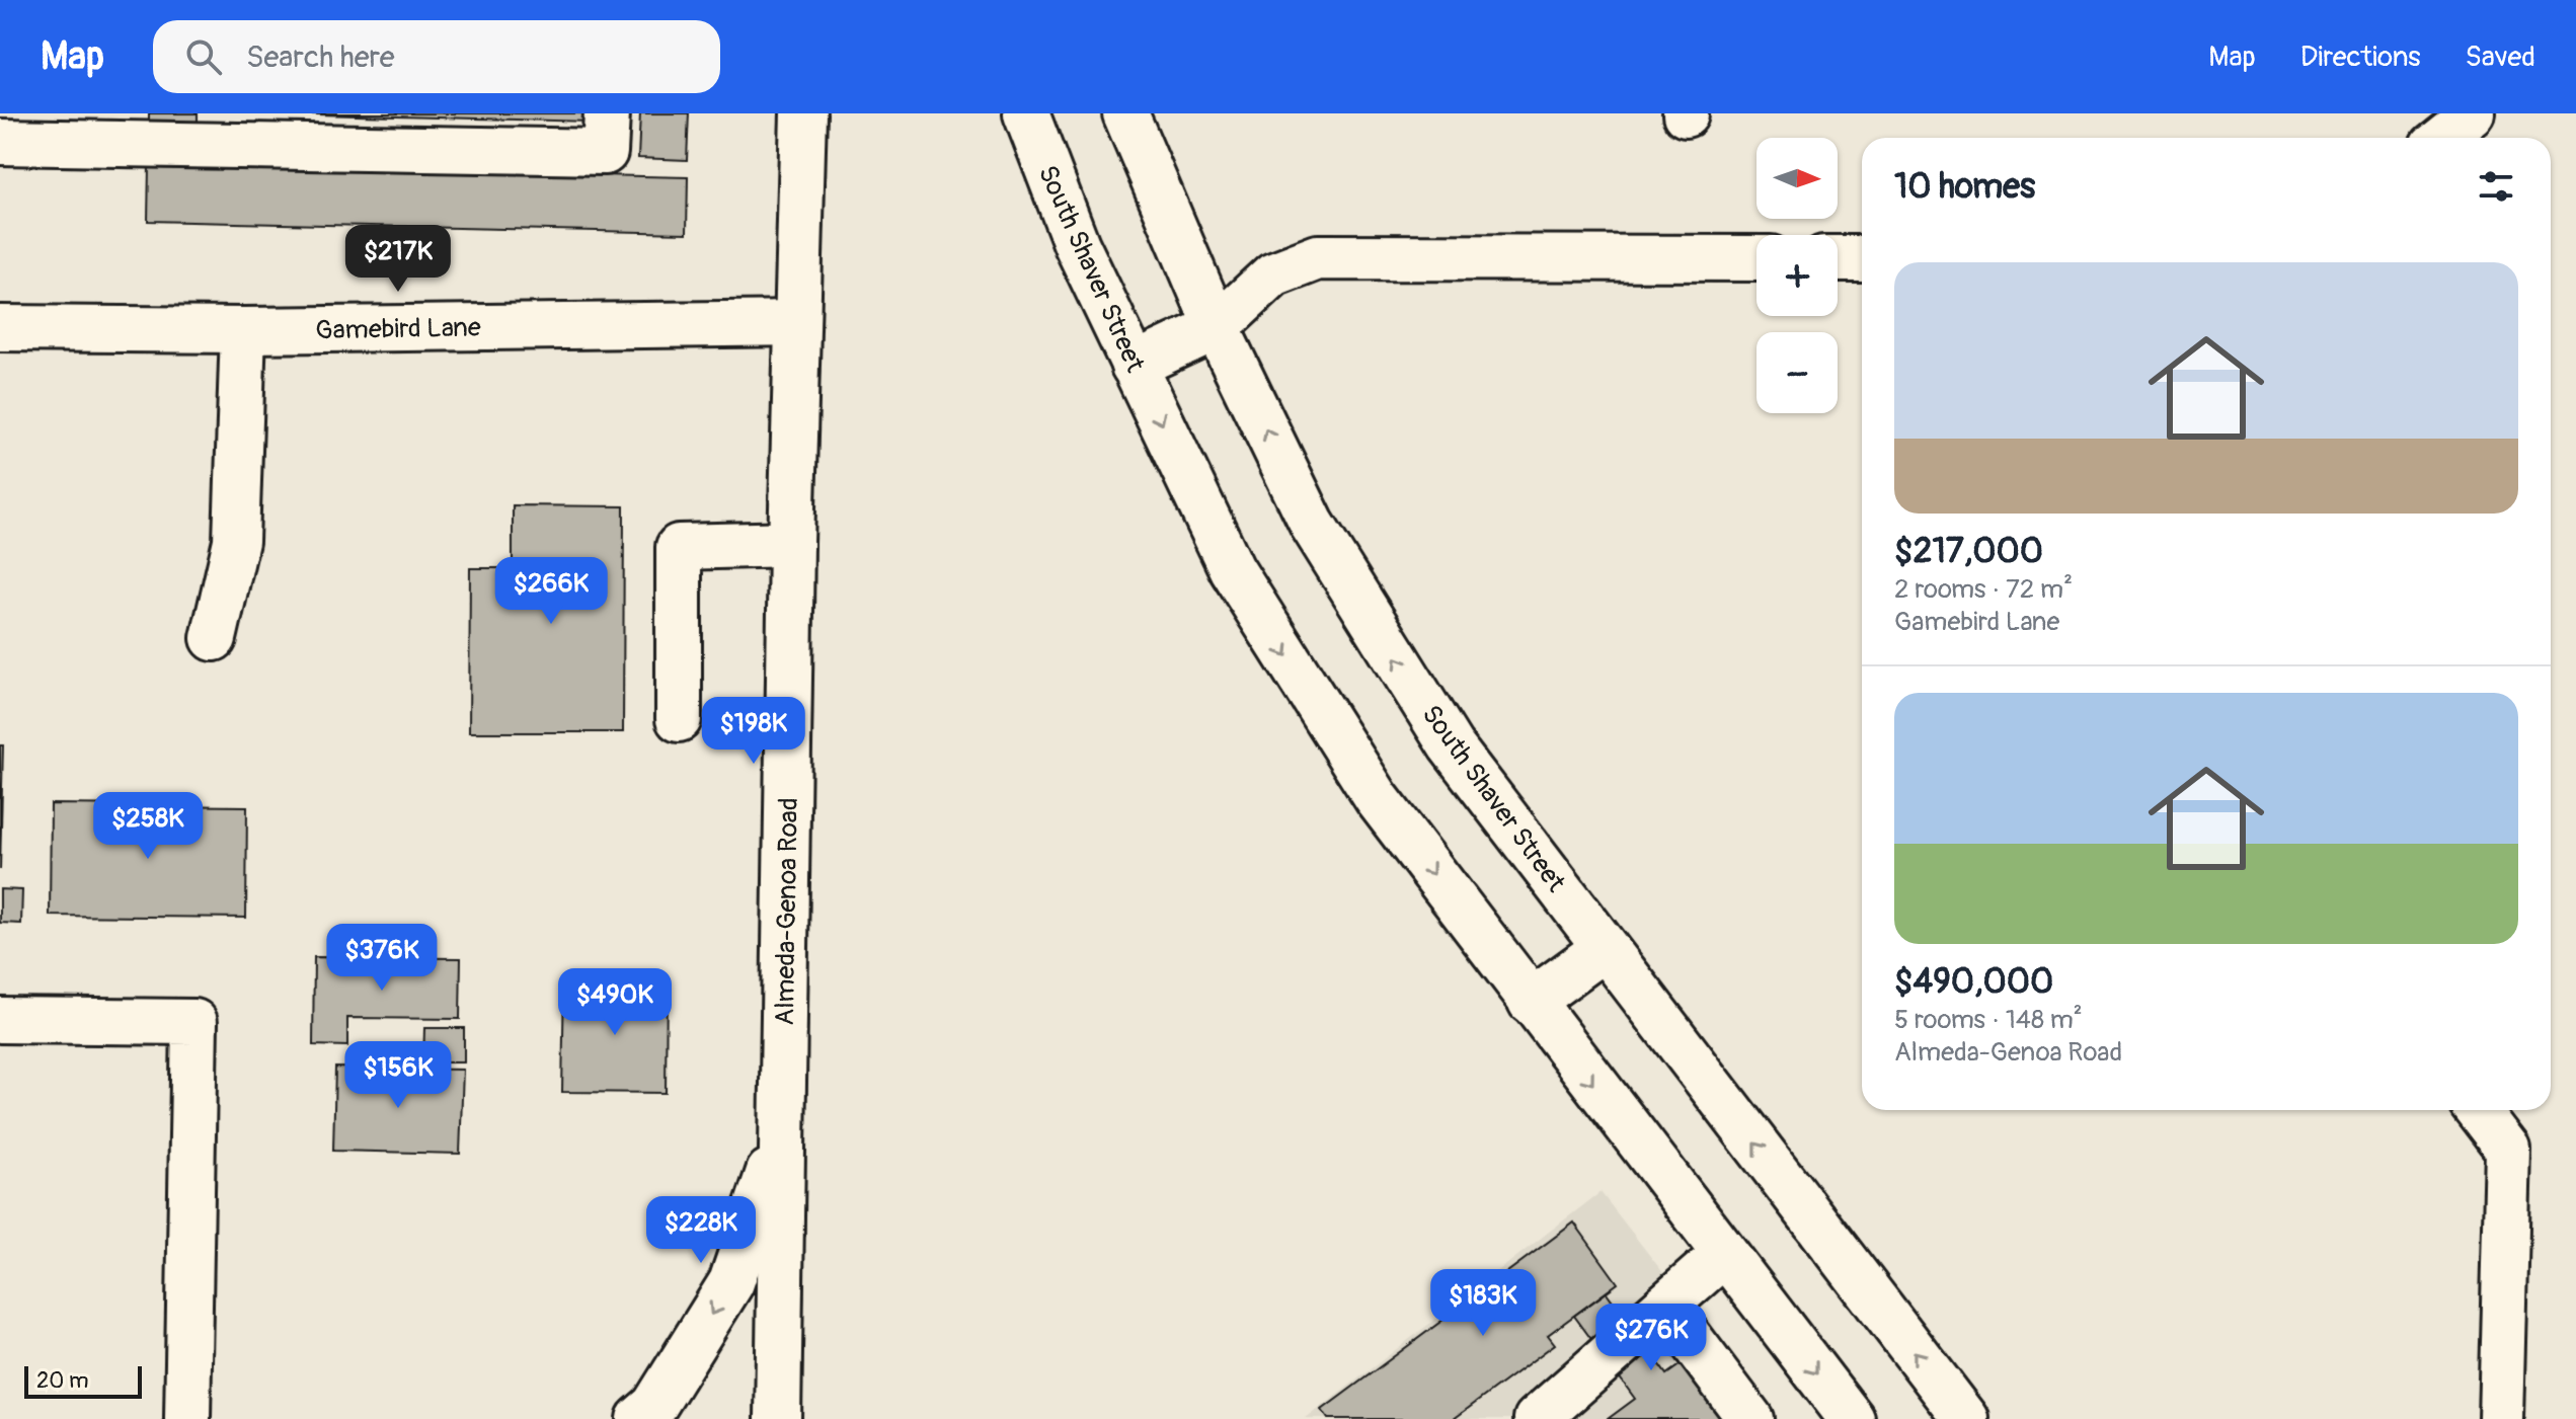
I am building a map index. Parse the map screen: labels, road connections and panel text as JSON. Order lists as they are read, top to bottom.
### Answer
{
  "streets": {
    "main road": ["South Shaver Street", "Gamebird Lane", "Almeda-Genoa Road"]
  },
  "crossings": [
    ["Gamebird Lane", "Almeda-Genoa Road"]
  ],
  "scale_bar": "20 m",
  "north": "right",
  "page": {
    "header": "Map",
    "search": "Search here",
    "nav": ["Map", "Directions", "Saved"],
    "map_buttons": ["+", "−"],
    "heading": "10 homes",
    "price": [
      "$217K",
      "$266K",
      "$198K",
      "$258K",
      "$376K",
      "$490K",
      "$156K",
      "$228K",
      "$183K",
      "$276K"
    ],
    "list": [
      {
        "name": "$217,000",
        "note": "2 rooms · 72 m² · Gamebird Lane"
      },
      {
        "name": "$490,000",
        "note": "5 rooms · 148 m² · Almeda-Genoa Road"
      }
    ],
    "scale": "20 m"
  }
}
